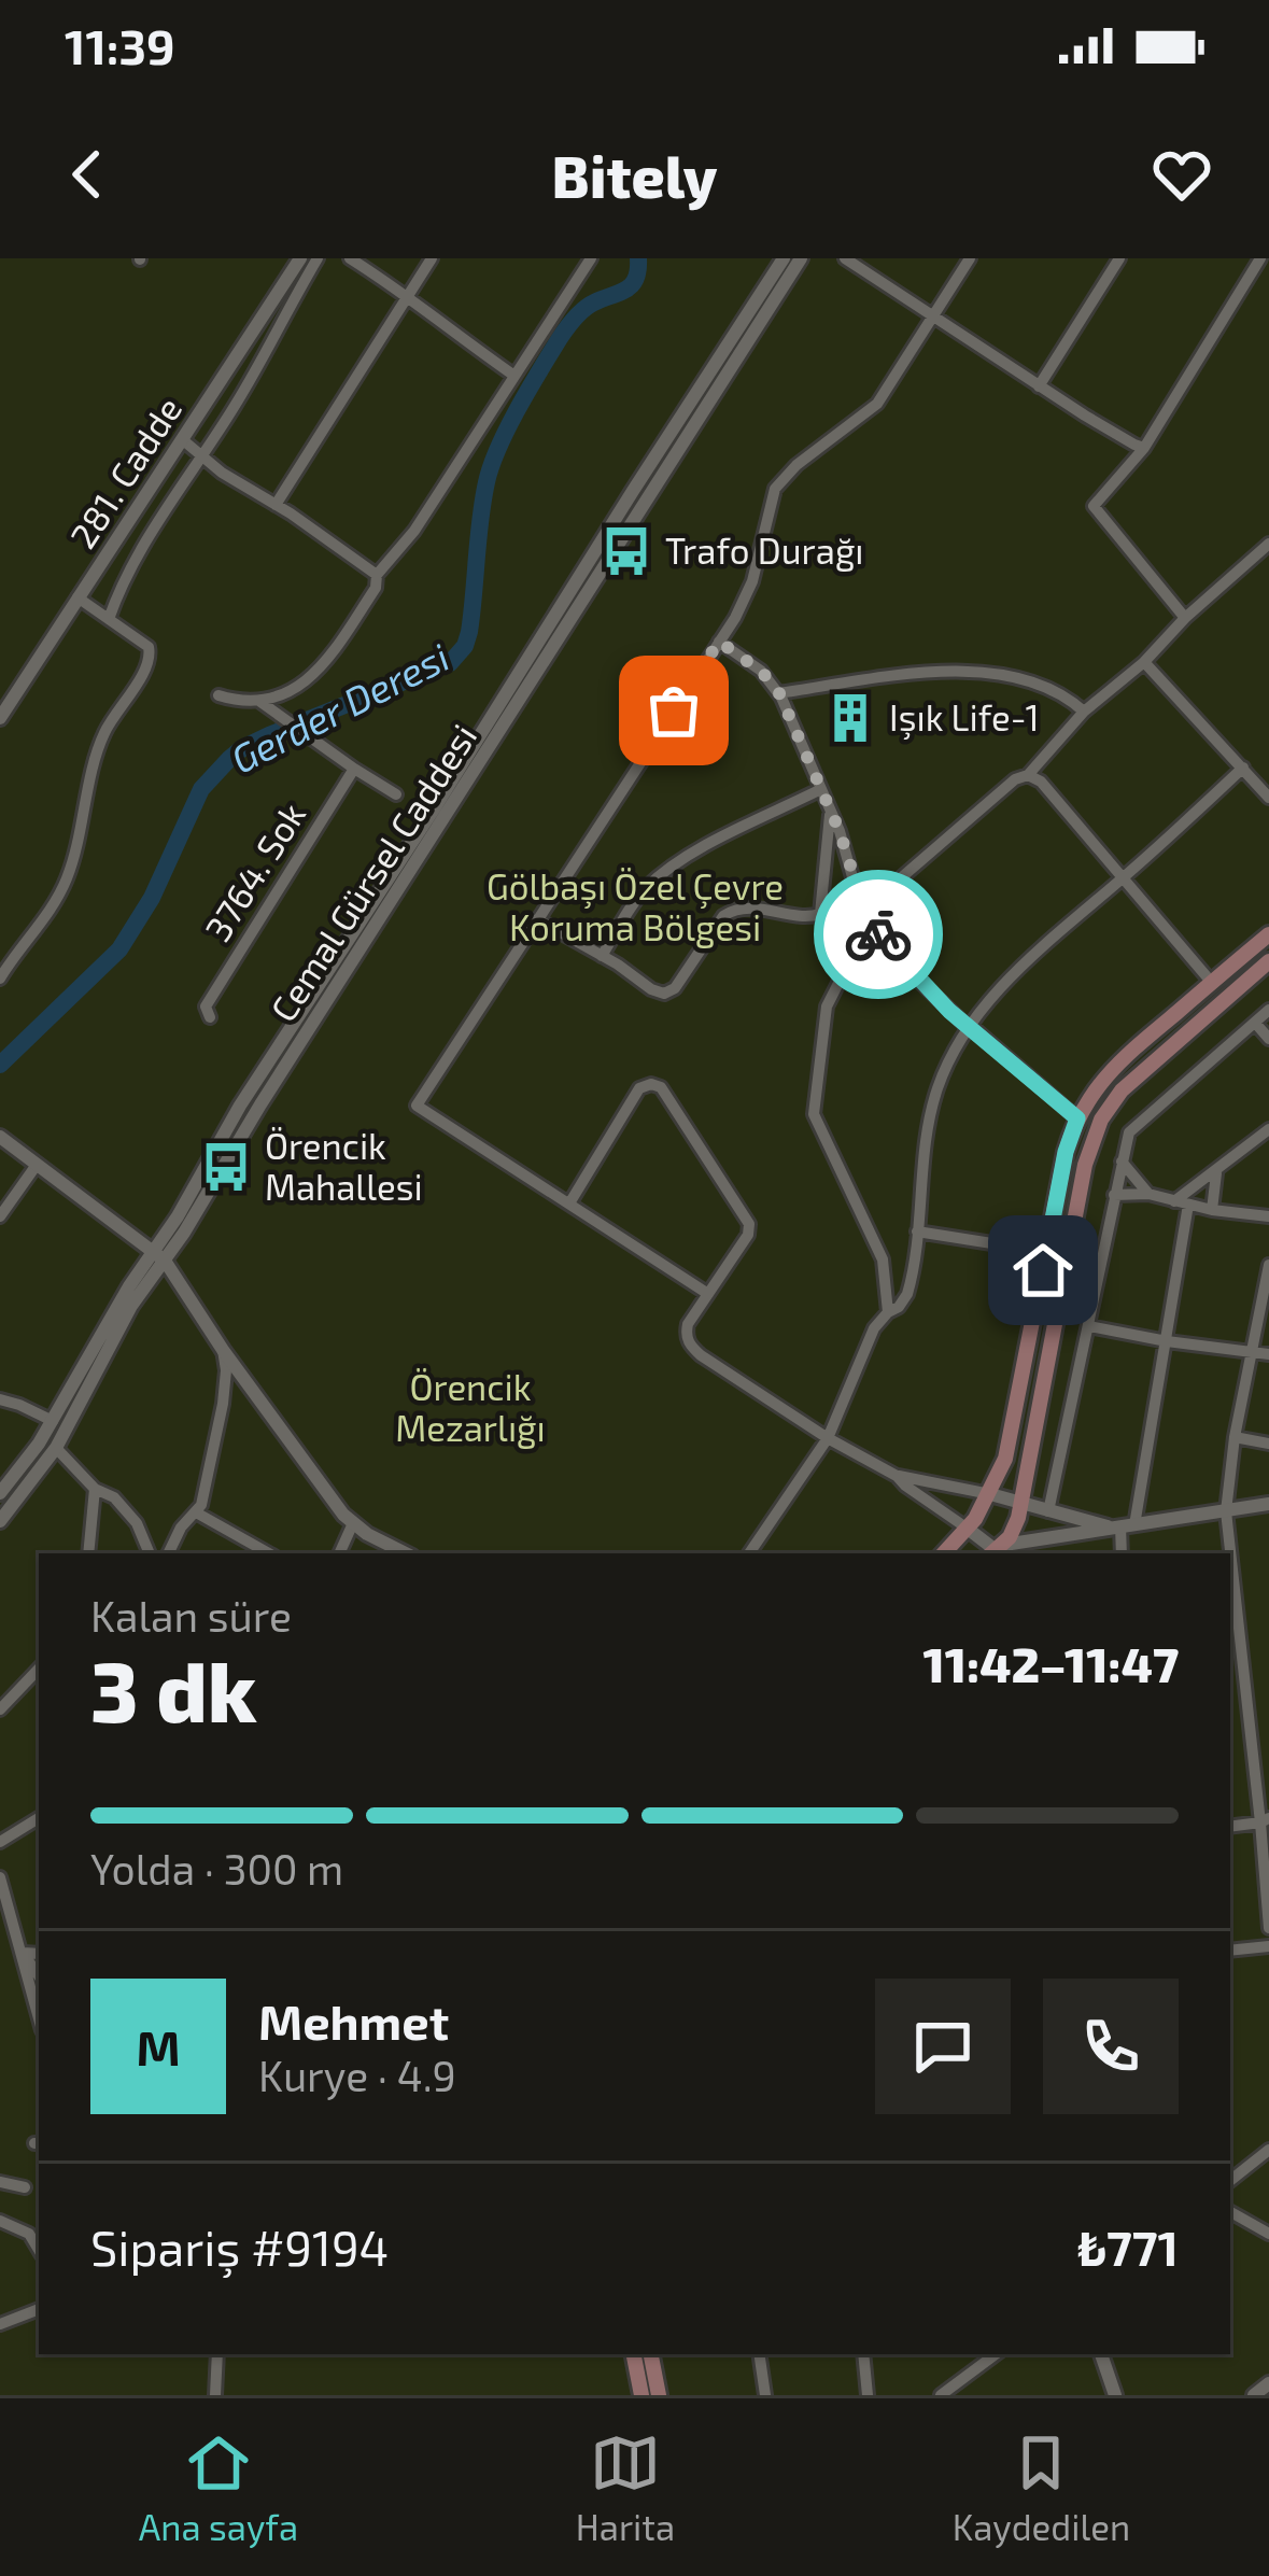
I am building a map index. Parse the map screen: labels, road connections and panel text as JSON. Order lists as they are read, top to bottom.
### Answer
{
  "streets": {
    "street": ["281. Cadde", "3764. Sok", "Cemal Gürsel Caddesi"]
  },
  "water": ["Gerder Deresi"],
  "parks": ["Gölbaşı Özel Çevre Koruma Bölgesi", "Örencik Mezarlığı"],
  "places": {
    "bus stop": ["Trafo Durağı", "Örencik Mahallesi"],
    "building": ["Işık Life-1"]
  },
  "page": {
    "status": "11:39",
    "header": "Bitely",
    "heading": ["3 dk", "Kalan süre", "11:42–11:47"],
    "panel": [
      "Mehmet",
      "Kurye · 4.9",
      "Sipariş #9194",
      "₺771"
    ],
    "bar": "Yolda · 300 m",
    "round": "M",
    "tabs": ["Ana sayfa", "Harita", "Kaydedilen"]
  }
}
